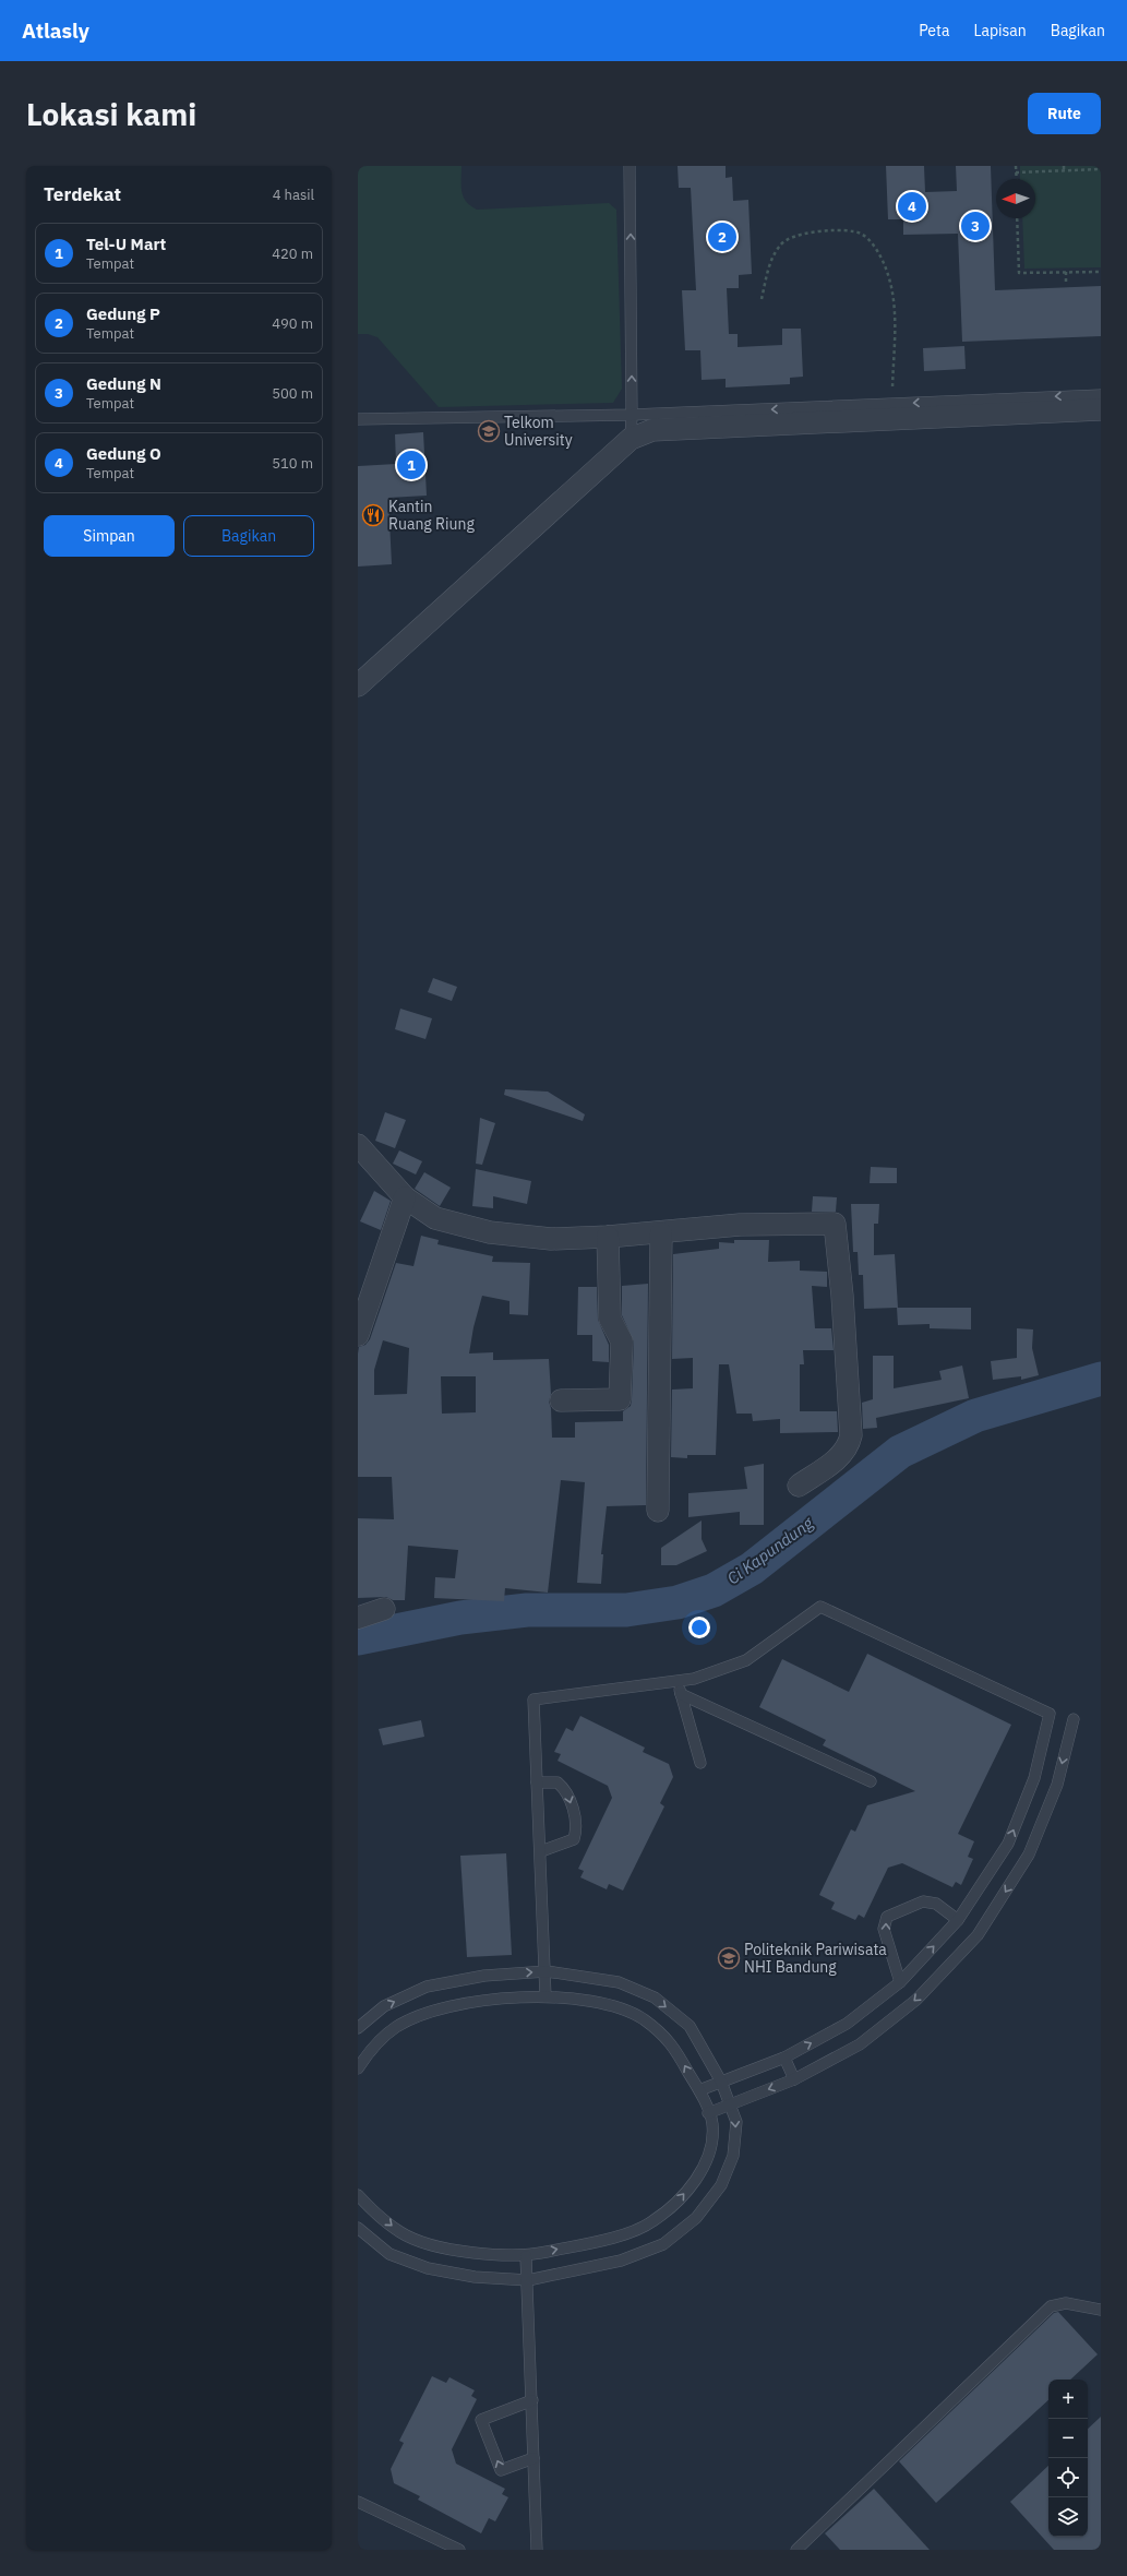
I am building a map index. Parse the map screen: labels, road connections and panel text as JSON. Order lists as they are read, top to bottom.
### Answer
{
  "water": ["Ci Kapundung"],
  "places": {
    "school or university": ["Telkom University", "Politeknik Pariwisata NHI Bandung"],
    "restaurant": ["Kantin Ruang Riung"]
  },
  "north": "left",
  "page": {
    "header": "Atlasly",
    "nav": ["Peta", "Lapisan", "Bagikan"],
    "buttons": [
      "Rute",
      ["Simpan", "Bagikan"]
    ],
    "title": "Lokasi kami",
    "heading": ["Terdekat", "4 hasil"],
    "pins": [
      "4",
      "3",
      "2",
      "1"
    ],
    "list": [
      {
        "mark": "1",
        "name": "Tel-U Mart",
        "note": "Tempat",
        "value": "420 m"
      },
      {
        "mark": "2",
        "name": "Gedung P",
        "note": "Tempat",
        "value": "490 m"
      },
      {
        "mark": "3",
        "name": "Gedung N",
        "note": "Tempat",
        "value": "500 m"
      },
      {
        "mark": "4",
        "name": "Gedung O",
        "note": "Tempat",
        "value": "510 m"
      }
    ],
    "map_buttons": ["+", "−"]
  }
}
